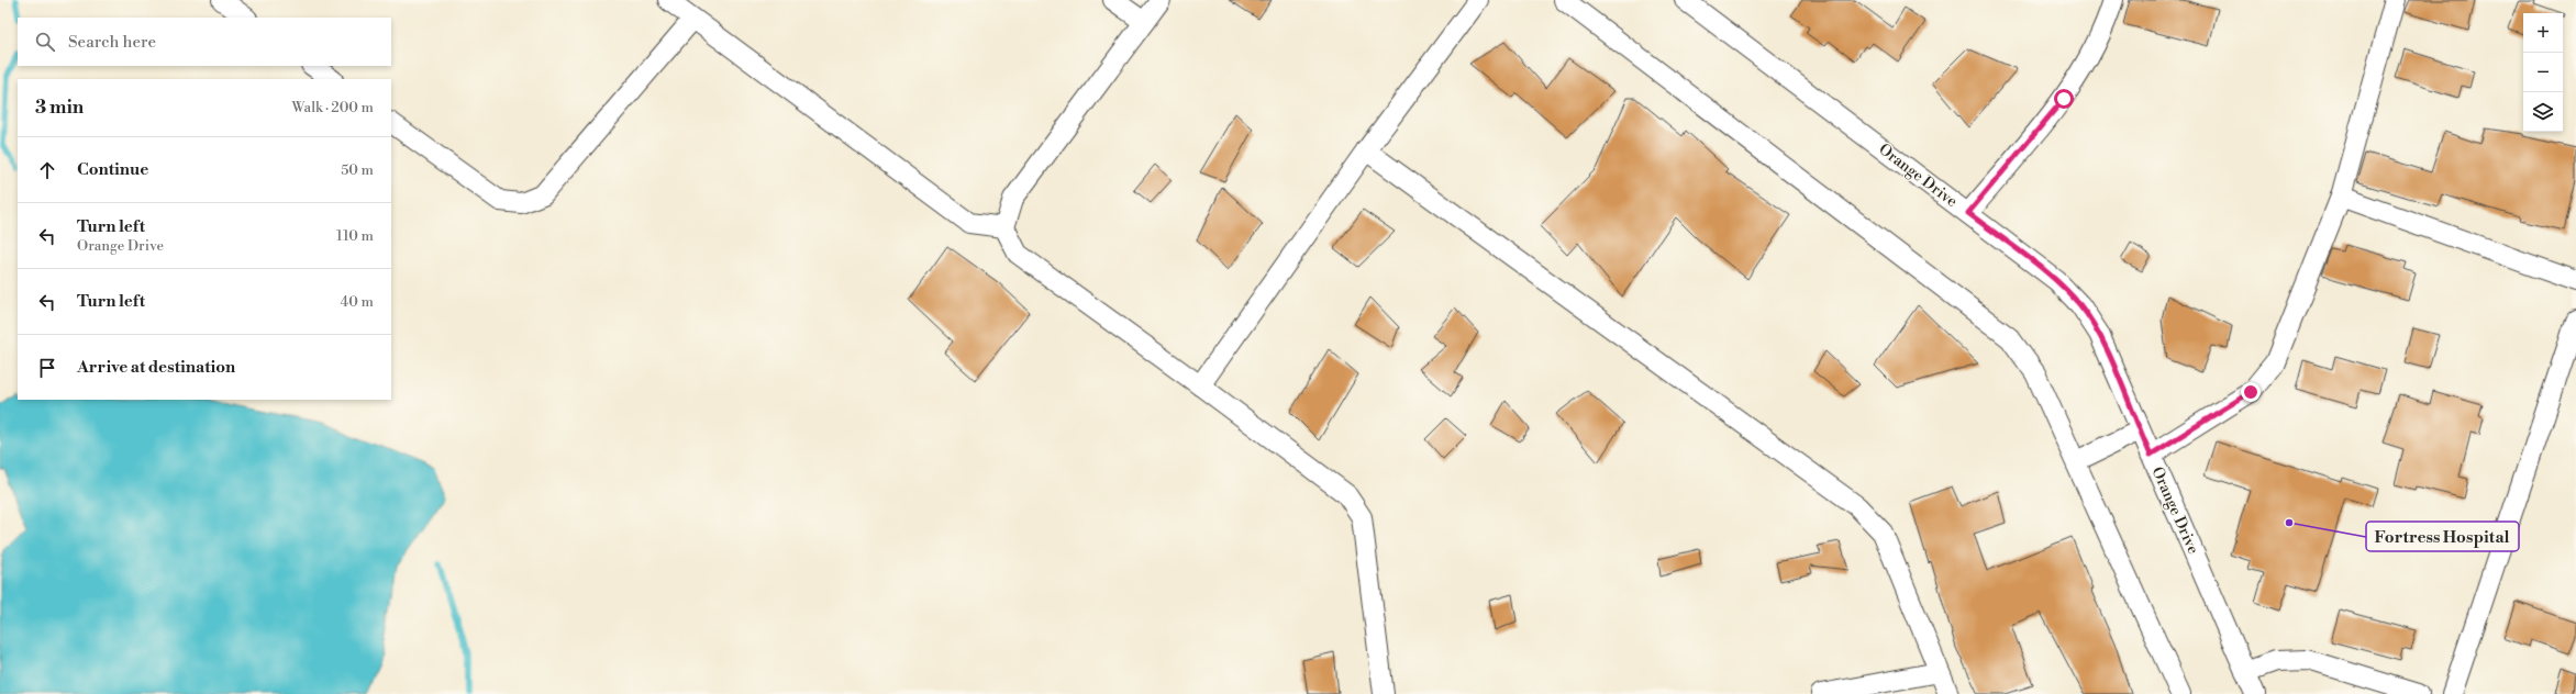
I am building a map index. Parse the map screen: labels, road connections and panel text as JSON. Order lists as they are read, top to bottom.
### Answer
{
  "streets": {
    "street": ["Orange Drive"]
  },
  "places": ["Fortress Hospital"],
  "page": {
    "map_buttons": ["+", "−"],
    "search": "Search here",
    "heading": ["3 min", "Walk · 200 m"],
    "list": [
      ["Continue", "50 m"],
      ["Turn left", "Orange Drive", "110 m"],
      ["Turn left", "40 m"],
      "Arrive at destination"
    ]
  }
}
